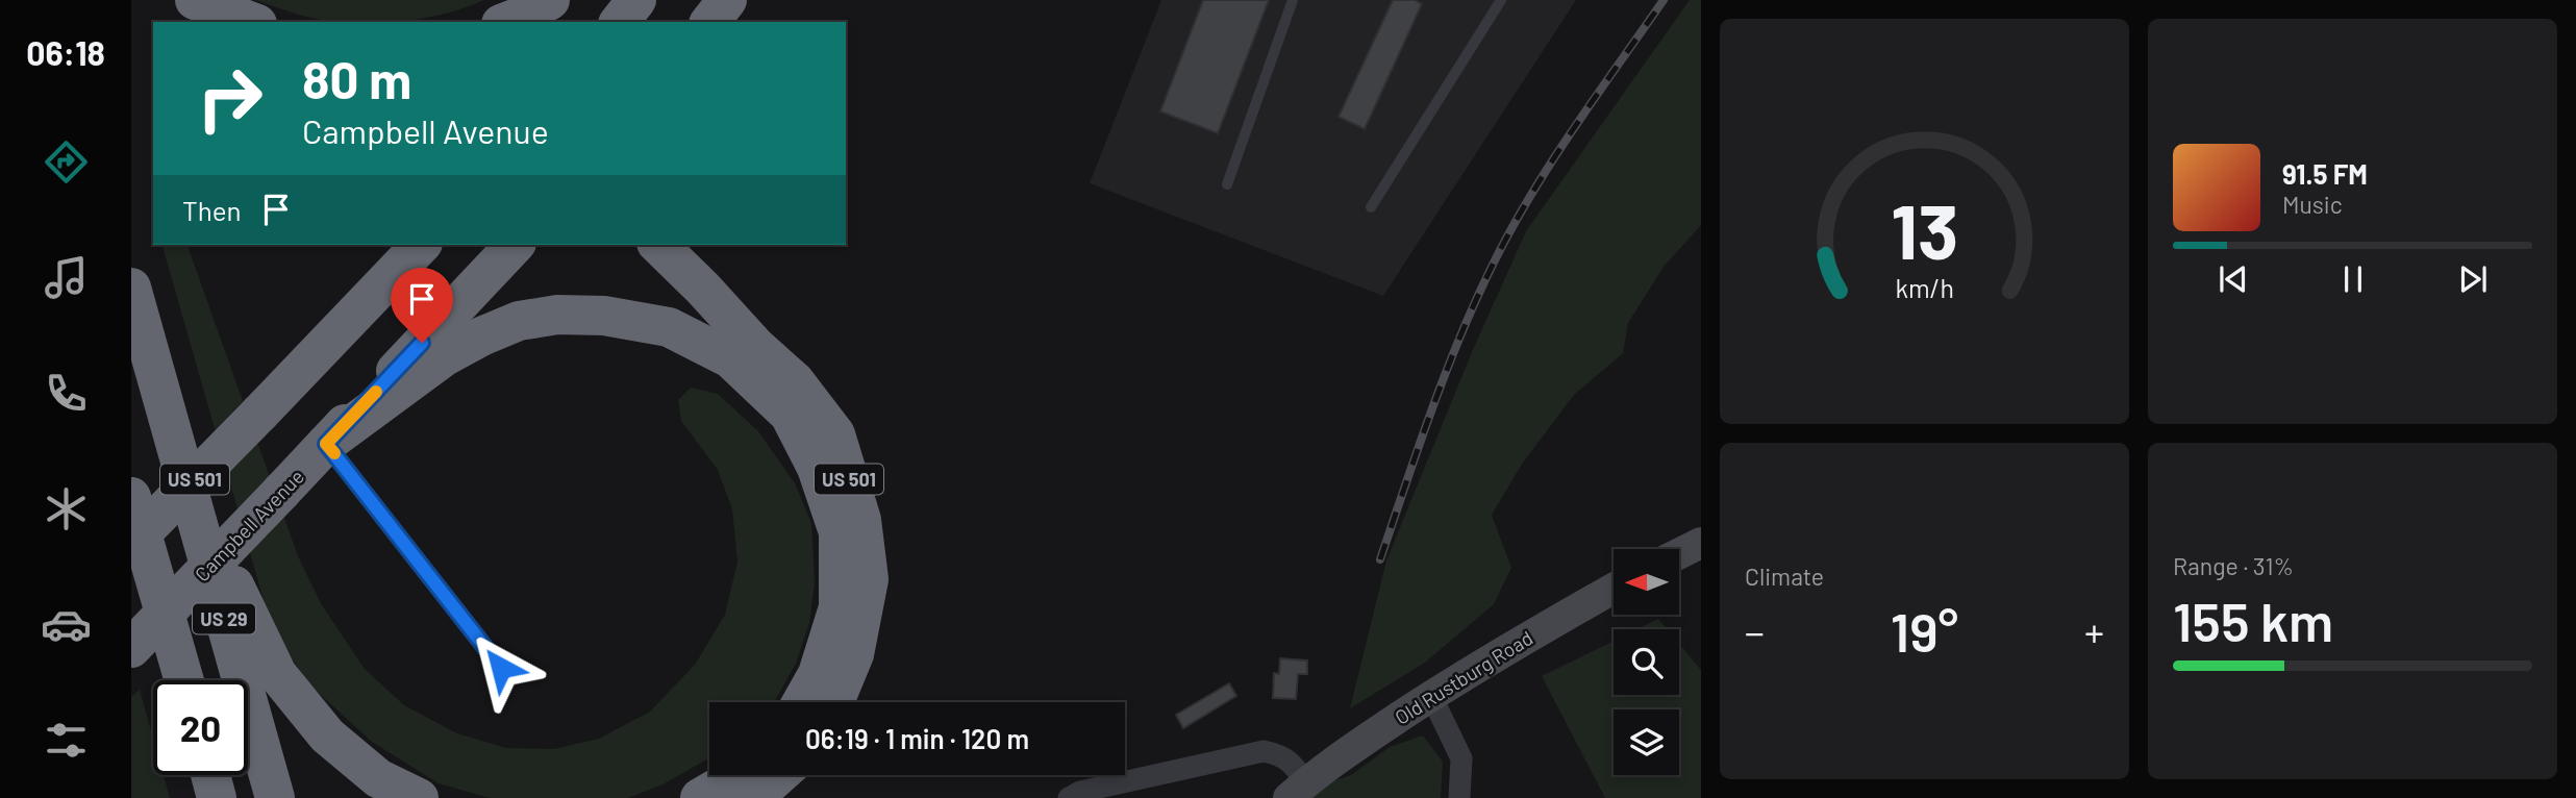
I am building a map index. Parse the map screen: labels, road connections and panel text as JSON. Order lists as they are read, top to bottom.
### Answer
{
  "streets": {
    "highway": ["US 501", "Campbell Avenue", "US 29"],
    "street": ["Old Rustburg Road"]
  },
  "north": "left",
  "page": {
    "tabs": "06:18",
    "turn": ["80 m", "Campbell Avenue"],
    "song": ["91.5 FM", "Music"],
    "then": "Then",
    "tile": [
      "Climate",
      ["Range · 31%", "155 km"]
    ],
    "heat": ["−", "19°", "+"],
    "limit": "20",
    "trip": "06:19 · 1 min · 120 m",
    "gauge": ["13", "km/h"]
  }
}
